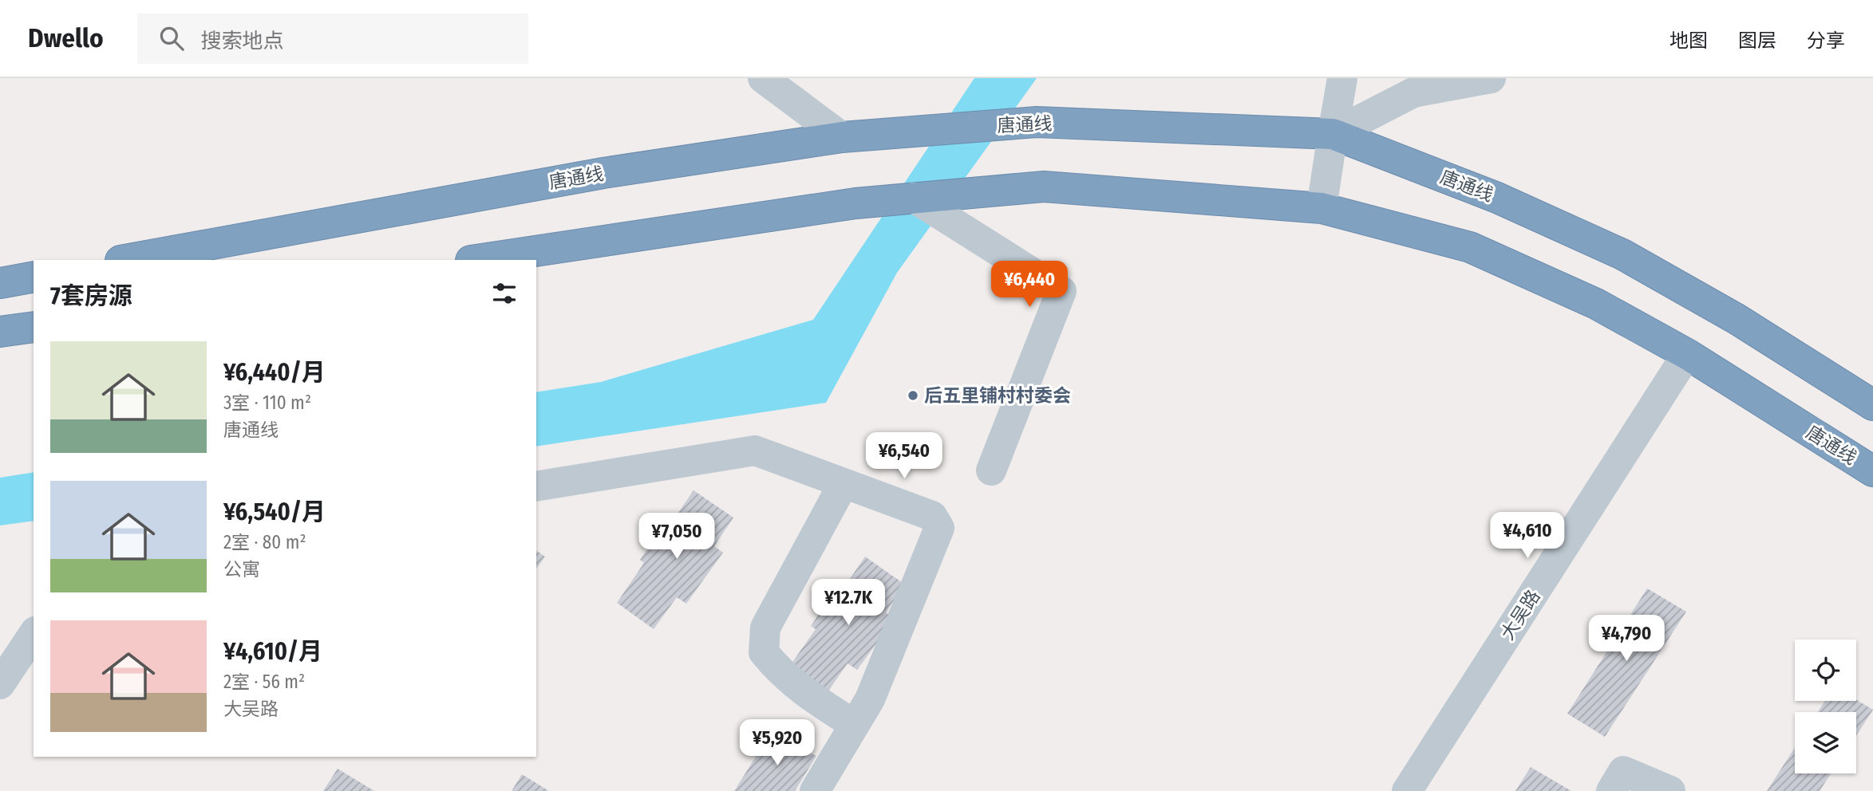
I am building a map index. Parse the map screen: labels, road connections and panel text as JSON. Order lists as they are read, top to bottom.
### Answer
{
  "streets": {
    "highway": ["唐通线"],
    "street": ["大吴路"]
  },
  "crossings": [
    ["唐通线", "大吴路"]
  ],
  "places": ["后五里铺村村委会"],
  "page": {
    "header": "Dwello",
    "search": "搜索地点",
    "nav": ["地图", "图层", "分享"],
    "heading": "7套房源",
    "price": [
      "¥6,440",
      "¥6,540",
      "¥4,610",
      "¥7,050",
      "¥12.7K",
      "¥4,790",
      "¥5,920"
    ],
    "list": [
      {
        "name": "¥6,440/月",
        "note": "3室 · 110 m² · 唐通线"
      },
      {
        "name": "¥6,540/月",
        "note": "2室 · 80 m² · 公寓"
      },
      {
        "name": "¥4,610/月",
        "note": "2室 · 56 m² · 大吴路"
      }
    ]
  }
}
